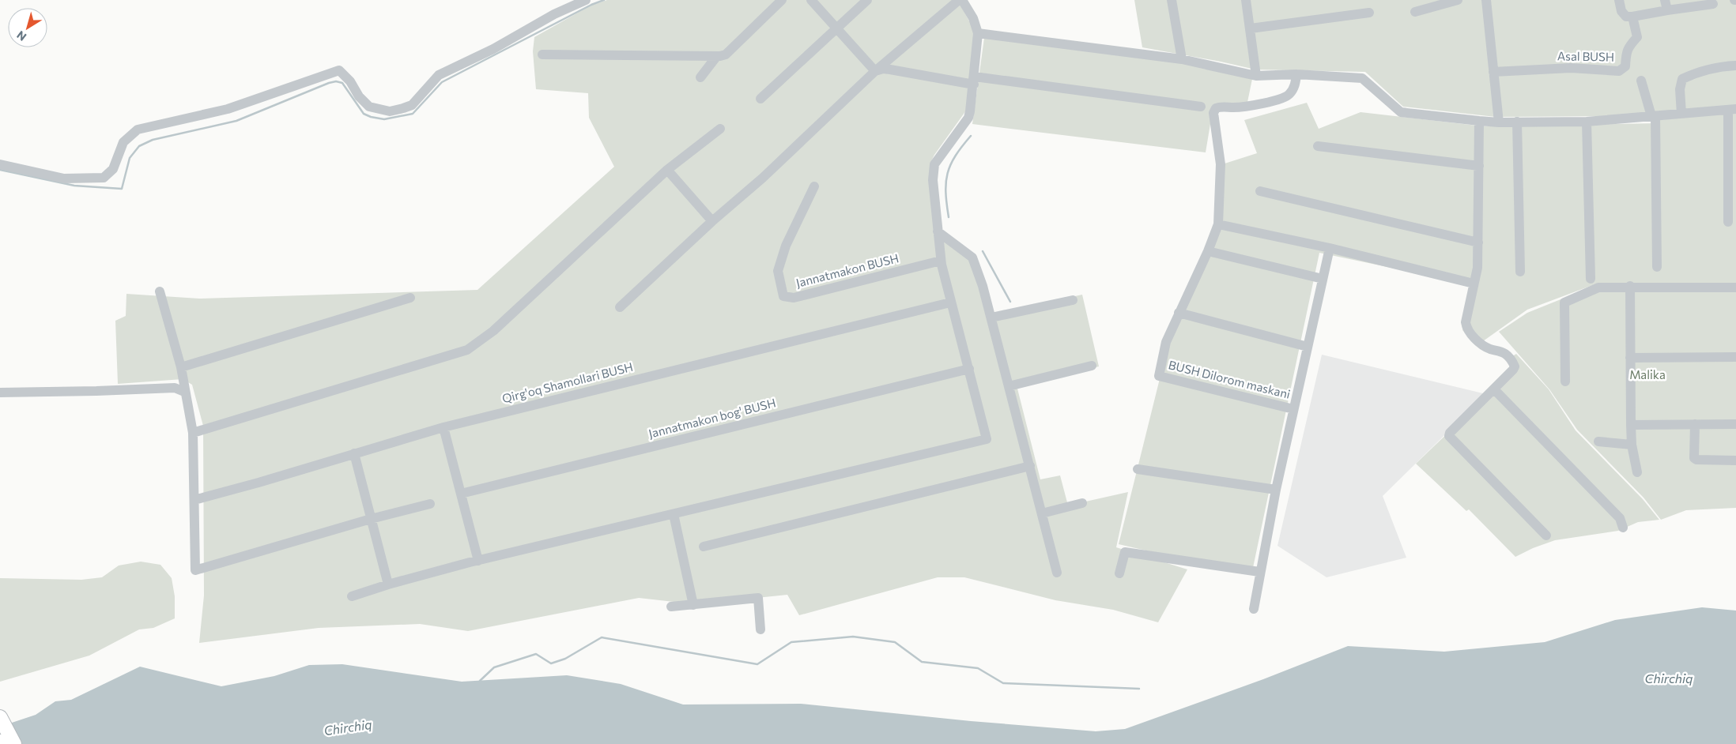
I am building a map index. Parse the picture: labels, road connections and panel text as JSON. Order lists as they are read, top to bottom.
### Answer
{
  "streets": {
    "street": [
      "Asal BUSH",
      "Jannatmakon BUSH",
      "BUSH Dilorom maskani",
      "Qirg'oq Shamollari BUSH",
      "Jannatmakon bog' BUSH"
    ]
  },
  "water": ["Chirchiq"],
  "parks": ["Malika"],
  "north": "bottom left"
}
